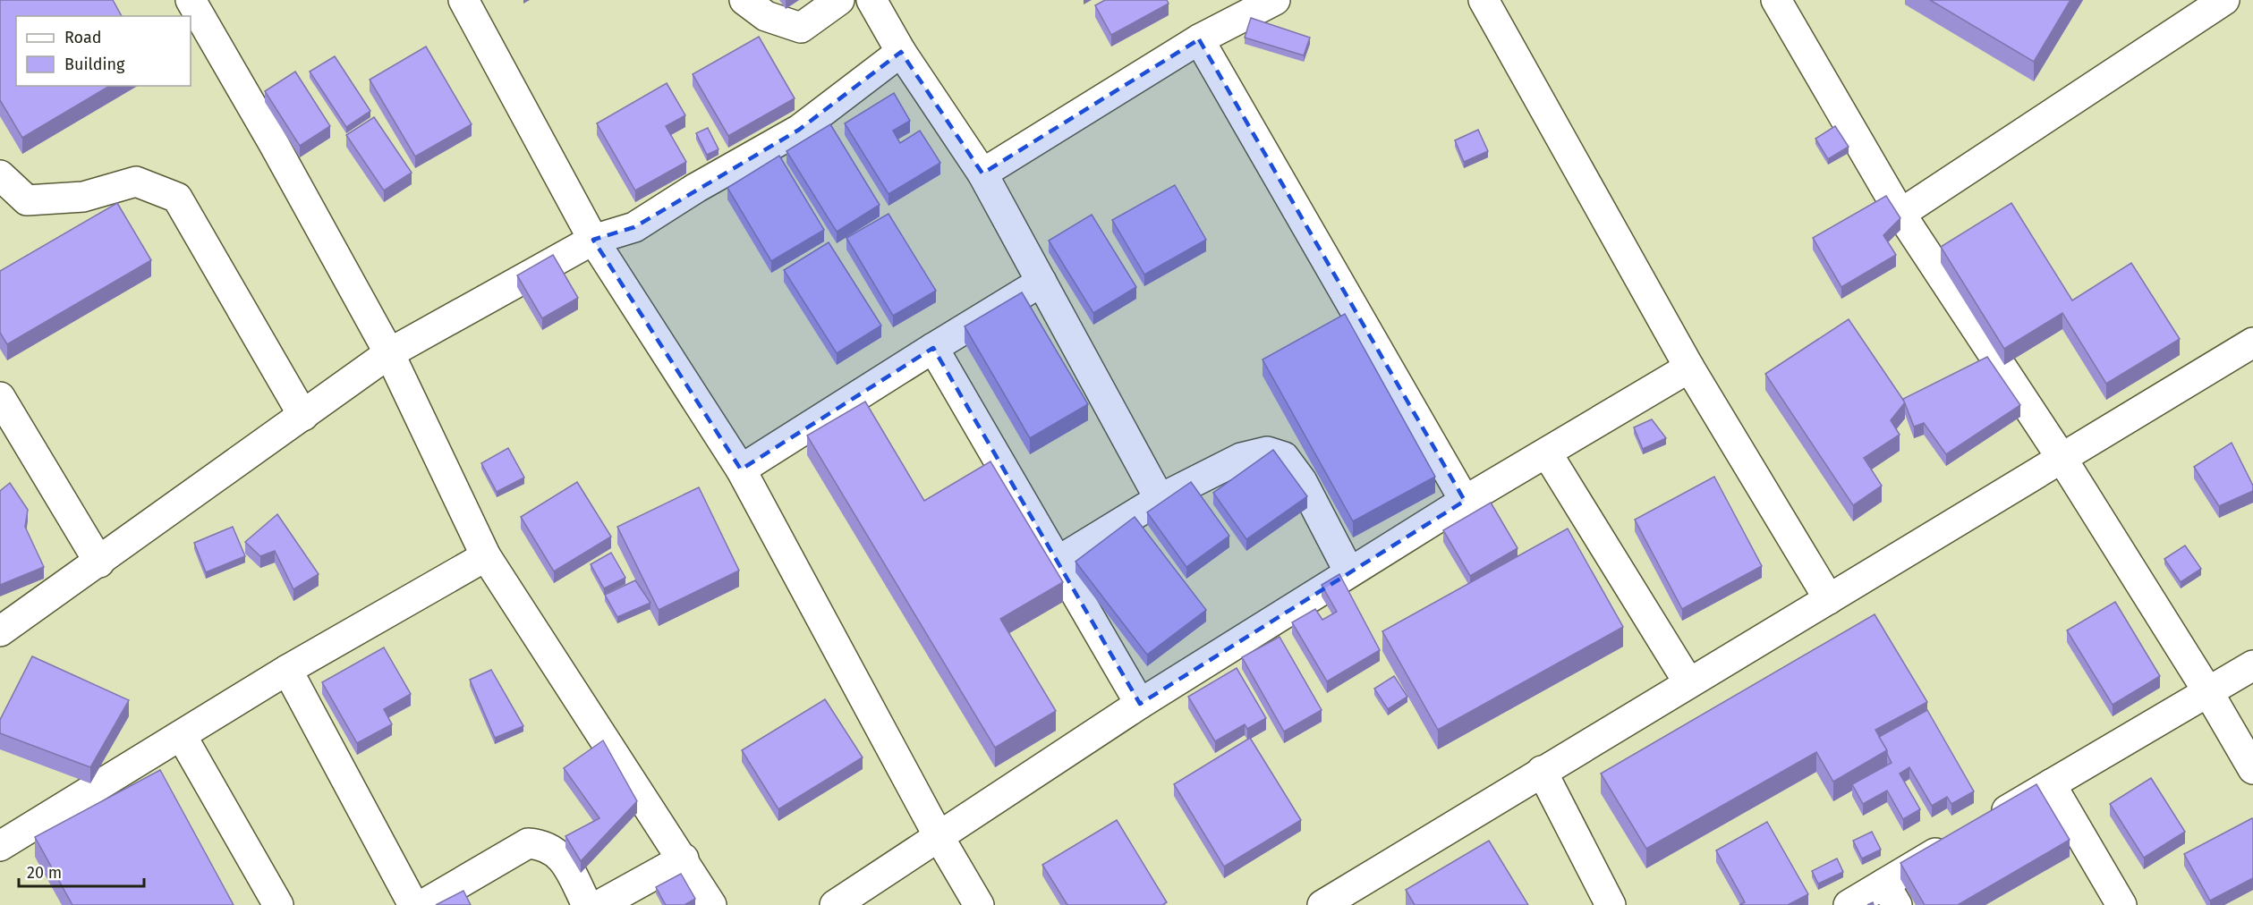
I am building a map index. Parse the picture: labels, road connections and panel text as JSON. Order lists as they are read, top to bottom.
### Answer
{
  "legend": ["Road", "Building"],
  "scale_bar": "20 m"
}
